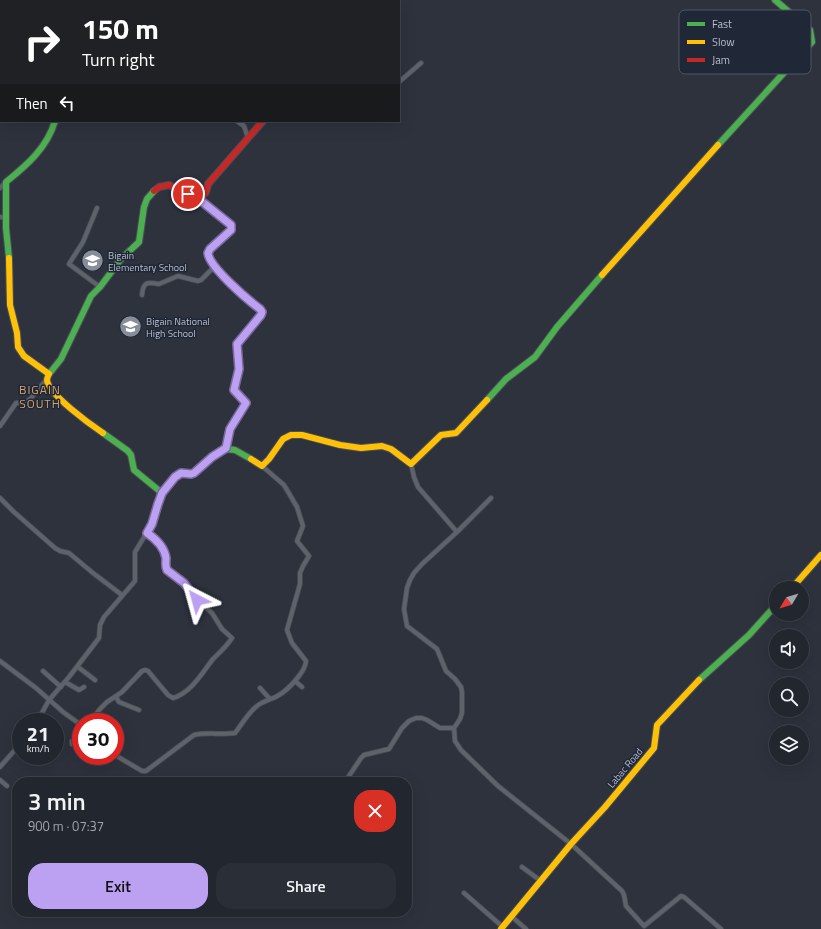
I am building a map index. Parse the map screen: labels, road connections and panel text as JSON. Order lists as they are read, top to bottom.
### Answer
{
  "streets": {
    "street": ["Labac Road"]
  },
  "districts": ["BIGAIN SOUTH"],
  "places": {
    "school or university": ["Bigain Elementary School", "Bigain National High School"]
  },
  "legend": ["Fast", "Slow", "Jam"],
  "north": "bottom left",
  "page": {
    "turn": ["150 m", "Turn right"],
    "then": "Then",
    "speed": "21 km/h",
    "limit": "30",
    "heading": ["3 min", "900 m · 07:37"],
    "buttons": ["Exit", "Share"]
  }
}
